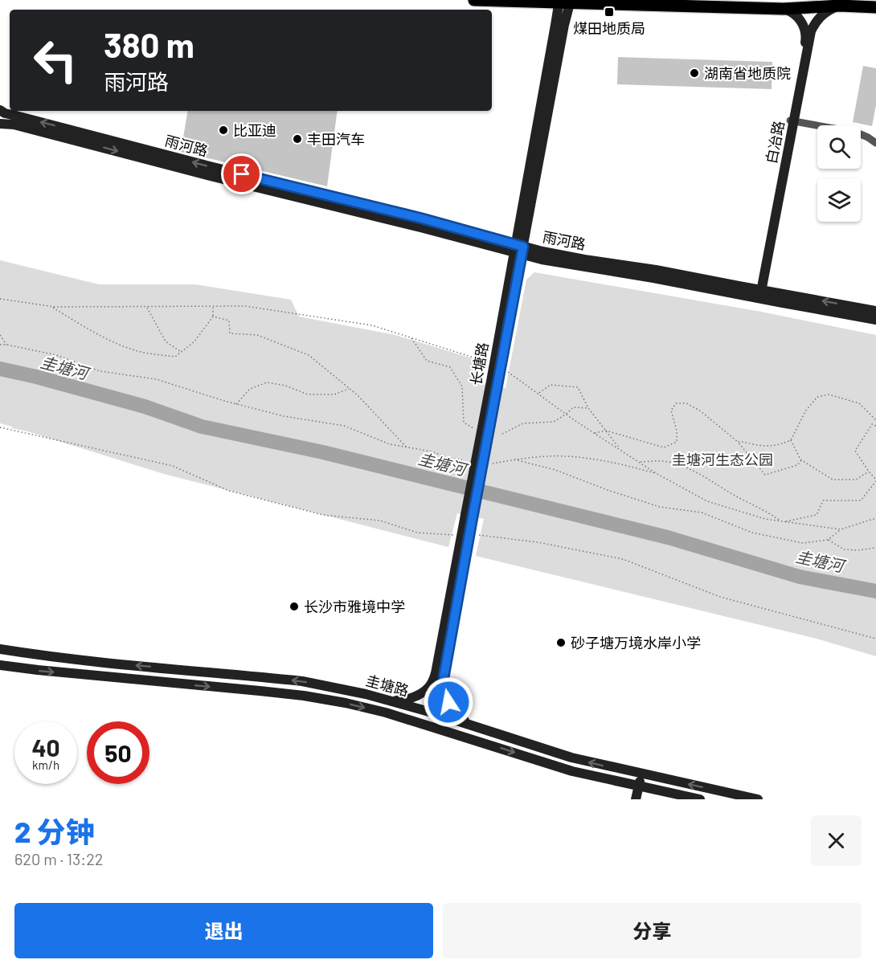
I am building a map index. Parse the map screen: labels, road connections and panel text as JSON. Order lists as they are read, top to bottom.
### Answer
{
  "streets": {
    "main road": [
      "白冶路",
      "雨河路",
      "长塘路",
      "圭塘路"
    ]
  },
  "crossings": [
    ["白冶路", "雨河路"],
    ["雨河路", "长塘路"],
    ["长塘路", "圭塘路"]
  ],
  "water": ["圭塘河"],
  "parks": ["圭塘河生态公园"],
  "places": {
    "transit": ["煤田地质局"],
    "other": [
      "湖南省地质院",
      "比亚迪",
      "丰田汽车",
      "长沙市雅境中学",
      "砂子塘万境水岸小学"
    ]
  },
  "page": {
    "turn": ["380 m", "雨河路"],
    "speed": "40 km/h",
    "limit": "50",
    "heading": ["2 分钟", "620 m · 13:22"],
    "buttons": ["退出", "分享"]
  }
}
